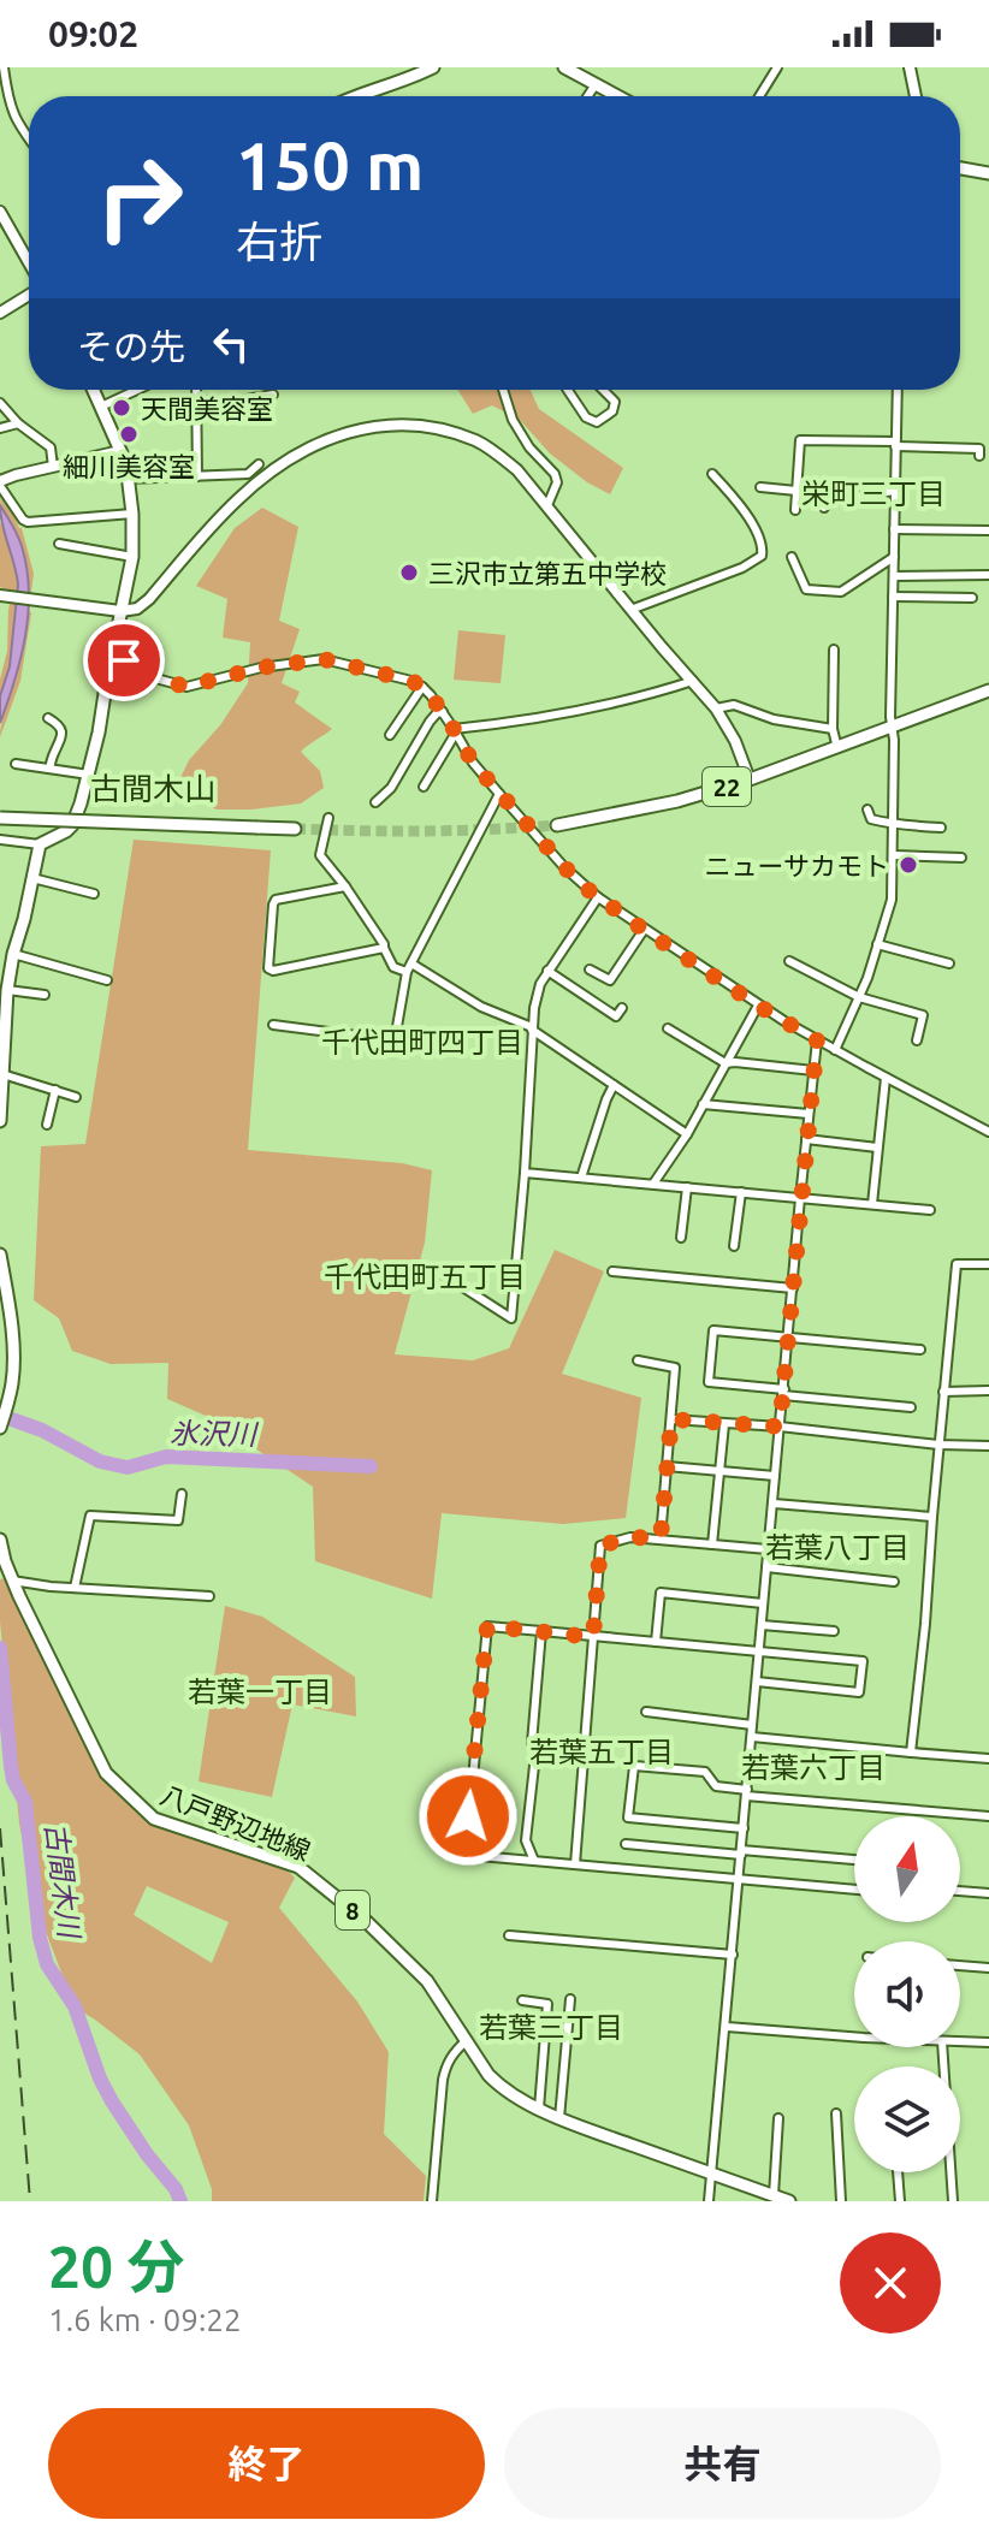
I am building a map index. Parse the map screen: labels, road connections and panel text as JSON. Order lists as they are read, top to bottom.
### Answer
{
  "streets": {
    "main road": ["22", "八戸野辺地線", "8"]
  },
  "districts": [
    "栄町三丁目",
    "古間木山",
    "千代田町四丁目",
    "千代田町五丁目",
    "若葉八丁目",
    "若葉一丁目",
    "若葉五丁目",
    "若葉六丁目",
    "若葉三丁目"
  ],
  "water": ["氷沢川", "古間木川"],
  "places": [
    "天間美容室",
    "細川美容室",
    "三沢市立第五中学校",
    "ニューサカモト"
  ],
  "north": "top",
  "page": {
    "status": "09:02",
    "turn": ["150 m", "右折"],
    "then": "その先",
    "heading": ["20 分", "1.6 km · 09:22"],
    "buttons": ["終了", "共有"]
  }
}
